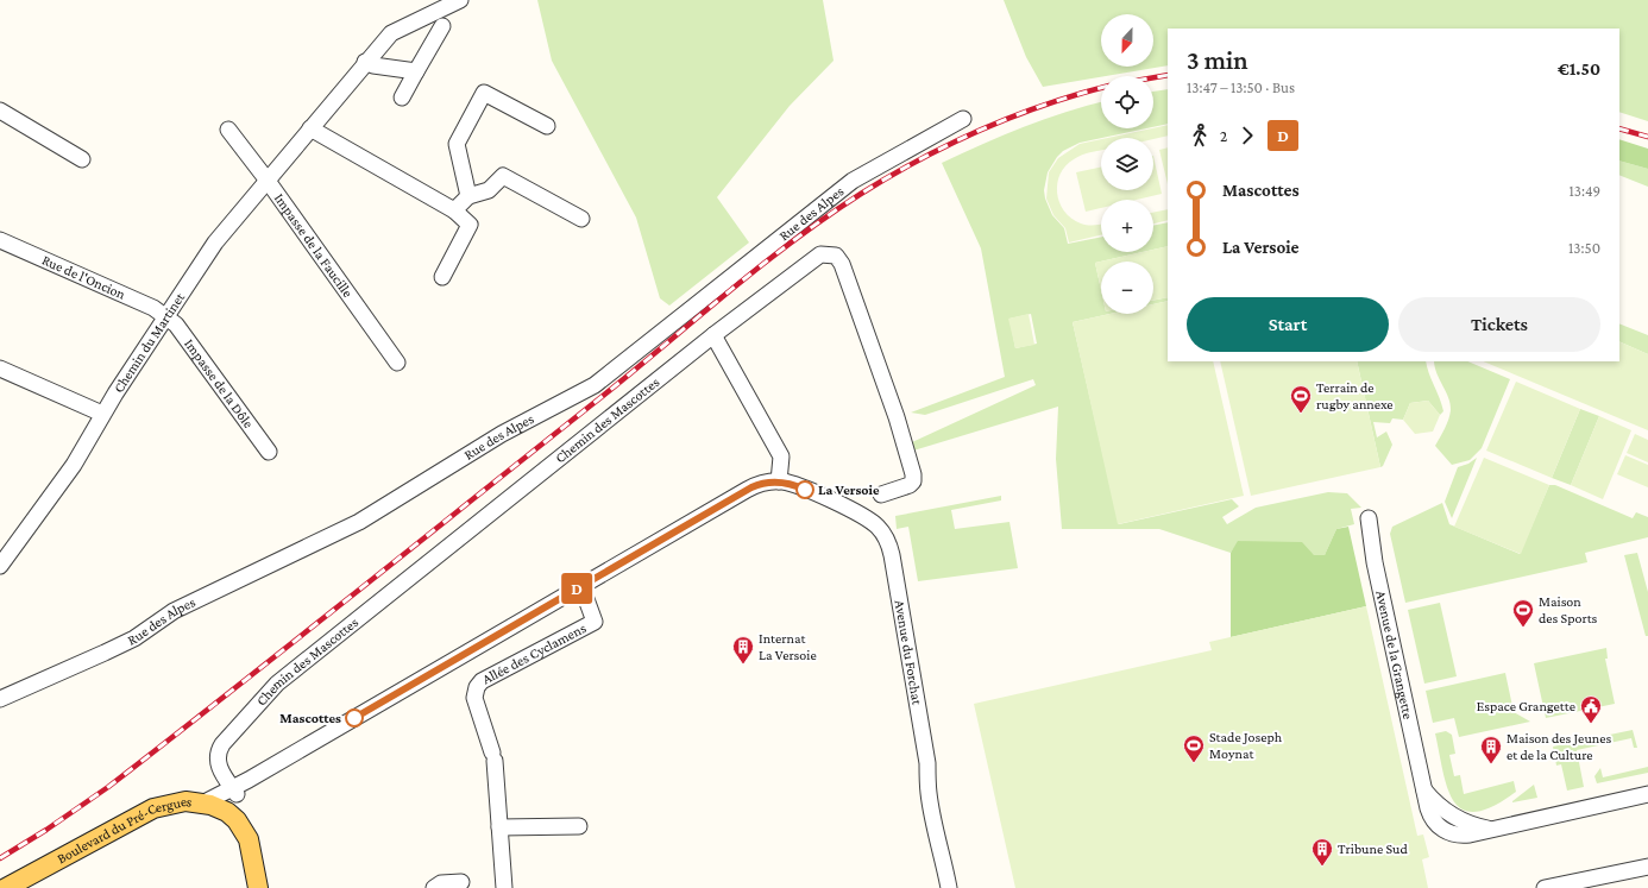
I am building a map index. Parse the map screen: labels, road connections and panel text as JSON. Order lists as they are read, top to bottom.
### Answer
{
  "streets": {
    "main road": ["Boulevard du Pré-Cergues"],
    "street": [
      "Rue des Alpes",
      "Impasse de la Faucille",
      "Rue de l'Oncion",
      "Chemin du Martinet",
      "Impasse de la Dôle",
      "Chemin des Mascottes",
      "Avenue du Forchat",
      "Allée des Cyclamens",
      "Avenue de la Grangette"
    ]
  },
  "crossings": [
    ["Impasse de la Faucille", "Chemin du Martinet"],
    ["Rue de l'Oncion", "Chemin du Martinet"],
    ["Rue de l'Oncion", "Impasse de la Dôle"],
    ["Chemin du Martinet", "Impasse de la Dôle"],
    ["Chemin des Mascottes", "Boulevard du Pré-Cergues"],
    ["Avenue du Forchat", "Boulevard du Pré-Cergues"],
    ["Allée des Cyclamens", "Boulevard du Pré-Cergues"]
  ],
  "places": {
    "sports": ["Terrain de rugby annexe", "Maison des Sports", "Stade Joseph Moynat"],
    "other": ["La Versoie", "Mascottes"],
    "building": ["Internat La Versoie", "Maison des Jeunes et de la Culture", "Tribune Sud"],
    "public building": ["Espace Grangette"]
  },
  "lines": ["bus line D"],
  "north": "bottom",
  "page": {
    "on_map": "D",
    "map_buttons": ["+", "−"],
    "heading": ["3 min", "13:47 – 13:50 · Bus", "€1.50"],
    "legs": ["2", "D"],
    "list": [
      {
        "name": "Mascottes",
        "value": "13:49"
      },
      {
        "name": "La Versoie",
        "value": "13:50"
      }
    ],
    "buttons": ["Start", "Tickets"]
  }
}
